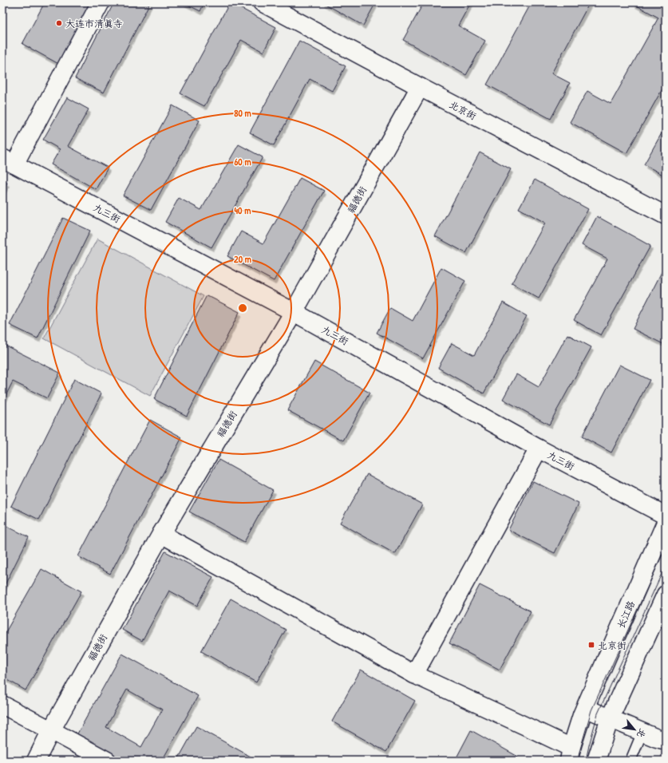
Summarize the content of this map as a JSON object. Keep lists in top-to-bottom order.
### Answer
{
  "streets": {
    "street": [
      "北京街",
      "福德街",
      "九三街",
      "长江路"
    ]
  },
  "crossings": [
    ["北京街", "福德街"],
    ["福德街", "九三街"]
  ],
  "places": {
    "other": ["大连市清真寺"],
    "transit": ["北京街"]
  },
  "north": "bottom right",
  "rings": [
    "80 m",
    "60 m",
    "40 m",
    "20 m"
  ]
}
